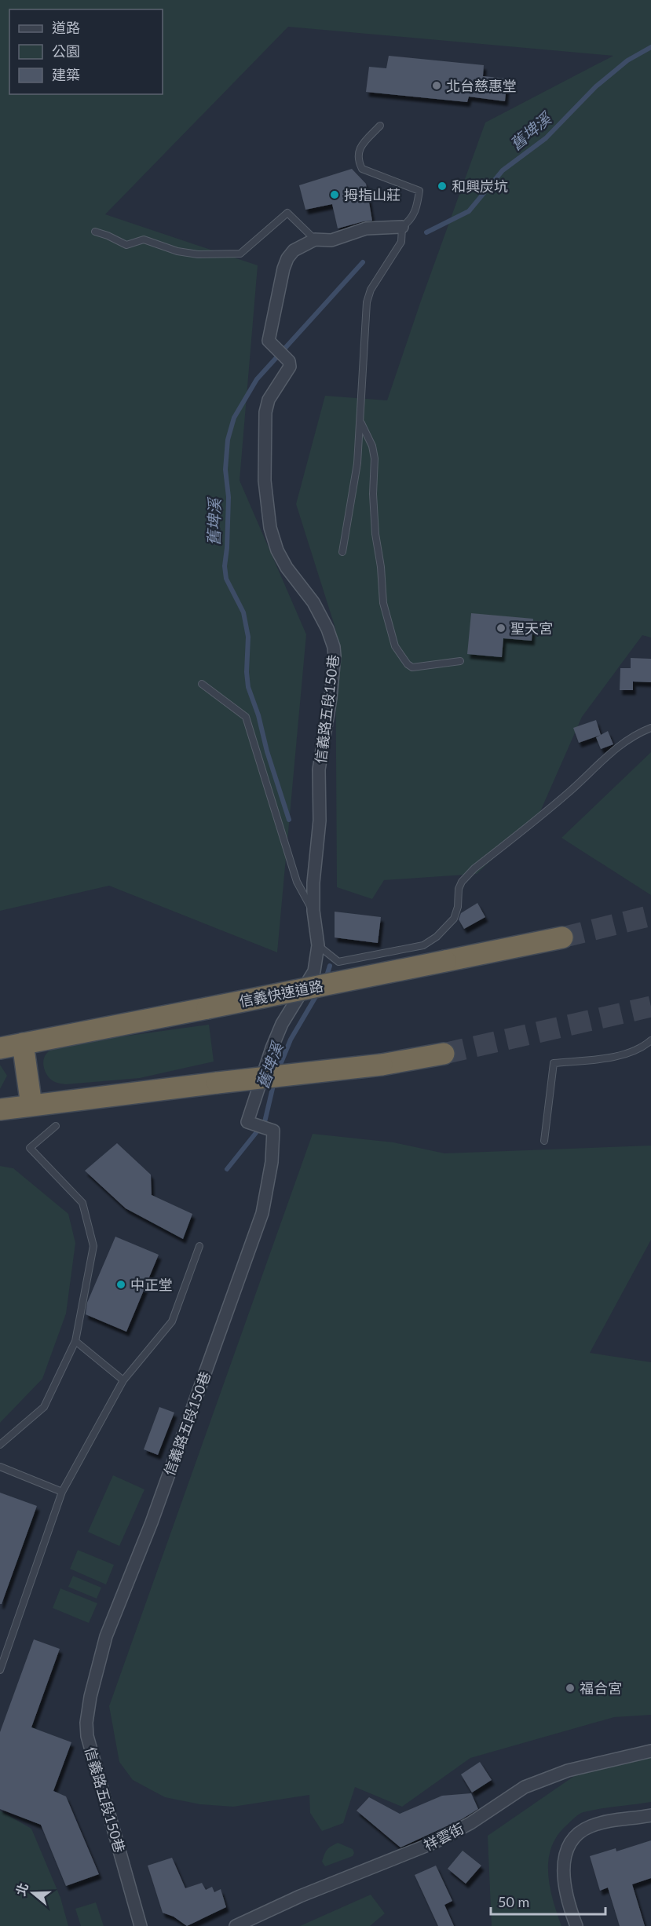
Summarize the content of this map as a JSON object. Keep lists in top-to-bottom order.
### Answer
{
  "streets": {
    "highway": ["信義快速道路"],
    "street": ["信義路五段150巷", "祥雲街"]
  },
  "water": ["舊埤溪"],
  "places": [
    "北台慈惠堂",
    "和興炭坑",
    "拇指山莊",
    "聖天宮",
    "中正堂",
    "福合宮"
  ],
  "legend": ["道路", "公園", "建築"],
  "scale_bar": "50 m",
  "north": "left"
}
